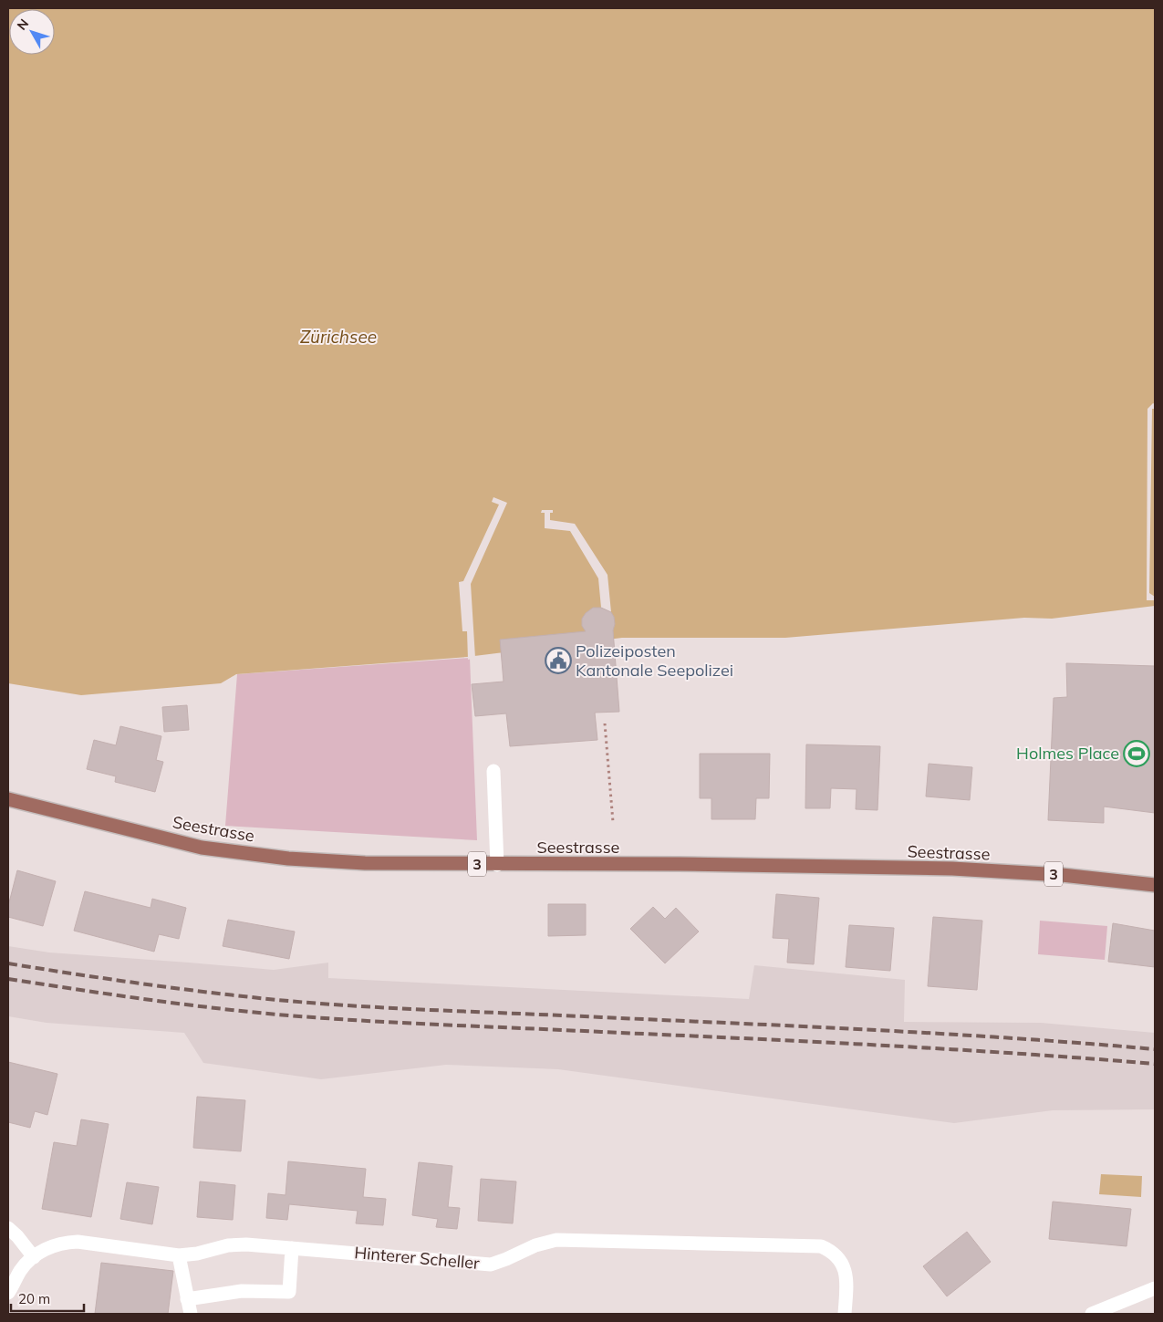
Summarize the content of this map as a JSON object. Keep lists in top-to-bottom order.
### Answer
{
  "streets": {
    "main road": ["Seestrasse", "3"],
    "street": ["Hinterer Scheller"]
  },
  "water": ["Zürichsee"],
  "places": {
    "public building": ["Polizeiposten Kantonale Seepolizei"],
    "sports": ["Holmes Place"]
  },
  "scale_bar": "20 m",
  "north": "top left"
}
